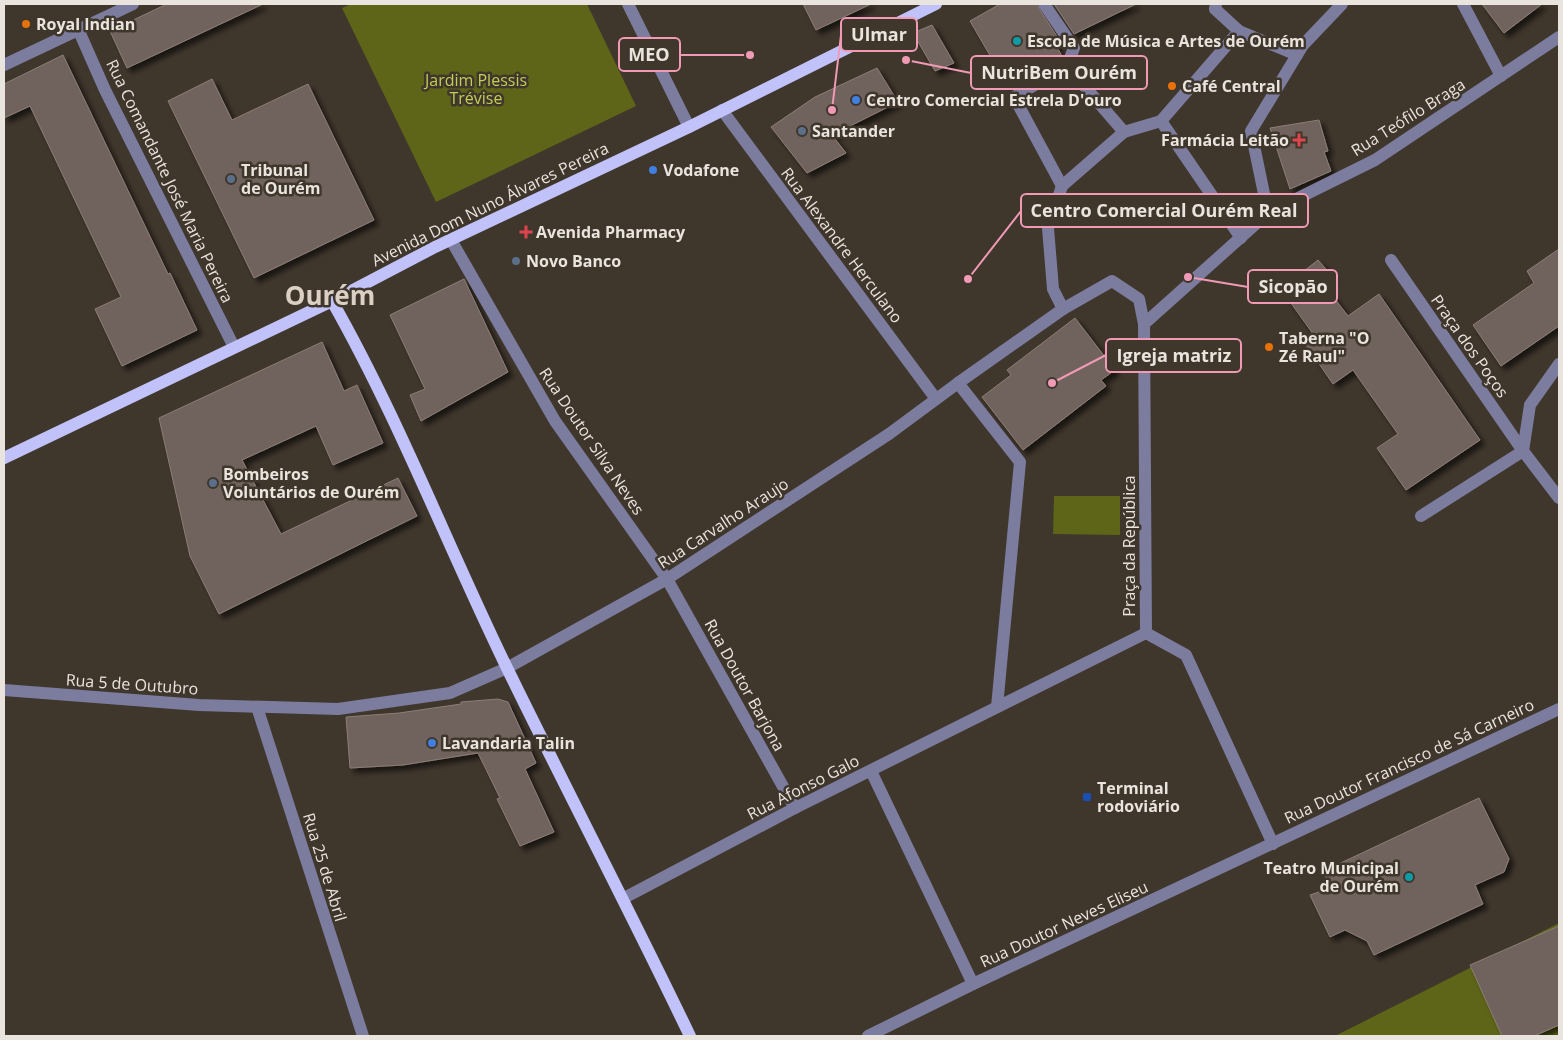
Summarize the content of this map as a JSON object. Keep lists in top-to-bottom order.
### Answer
{
  "streets": {
    "main road": ["Avenida Dom Nuno Álvares Pereira"],
    "street": [
      "Rua Teófilo Braga",
      "Rua Comandante José Maria Pereira",
      "Rua Alexandre Herculano",
      "Praça dos Poços",
      "Rua Doutor Silva Neves",
      "Rua Carvalho Araujo",
      "Praça da República",
      "Rua 5 de Outubro",
      "Rua Doutor Barjona",
      "Rua Doutor Francisco de Sá Carneiro",
      "Rua Afonso Galo",
      "Rua 25 de Abril",
      "Rua Doutor Neves Eliseu"
    ]
  },
  "crossings": [
    ["Rua Teófilo Braga", "Rua Carvalho Araujo"],
    ["Rua Teófilo Braga", "Praça da República"],
    ["Rua Comandante José Maria Pereira", "Avenida Dom Nuno Álvares Pereira"],
    ["Avenida Dom Nuno Álvares Pereira", "Rua Alexandre Herculano"],
    ["Avenida Dom Nuno Álvares Pereira", "Rua Doutor Silva Neves"],
    ["Rua Alexandre Herculano", "Rua Carvalho Araujo"],
    ["Rua Doutor Silva Neves", "Rua Carvalho Araujo"],
    ["Rua Doutor Silva Neves", "Rua Doutor Barjona"],
    ["Rua Carvalho Araujo", "Praça da República"],
    ["Rua Carvalho Araujo", "Rua 5 de Outubro"],
    ["Rua Carvalho Araujo", "Rua Doutor Barjona"],
    ["Rua Carvalho Araujo", "Rua 25 de Abril"],
    ["Praça da República", "Rua Afonso Galo"],
    ["Rua 5 de Outubro", "Rua 25 de Abril"],
    ["Rua Doutor Barjona", "Rua Afonso Galo"],
    ["Rua Doutor Francisco de Sá Carneiro", "Rua Doutor Neves Eliseu"]
  ],
  "districts": ["Ourém"],
  "parks": ["Jardim Plessis Trévise"],
  "places": {
    "other": [
      "Royal Indian",
      "Escola de Música e Artes de Ourém",
      "MEO",
      "NutriBem Ourém",
      "Café Central",
      "Centro Comercial Estrela D'ouro",
      "Ulmar",
      "Santander",
      "Vodafone",
      "Tribunal de Ourém",
      "Novo Banco",
      "Sicopāo",
      "Centro Comercial Ourém Real",
      "Taberna \"O Zé Raul\"",
      "Igreja matriz",
      "Bombeiros Voluntários de Ourém",
      "Lavandaria Talin",
      "Teatro Municipal de Ourém"
    ],
    "health": ["Farmácia Leitão", "Avenida Pharmacy"],
    "transit": ["Terminal rodoviário"]
  }
}
